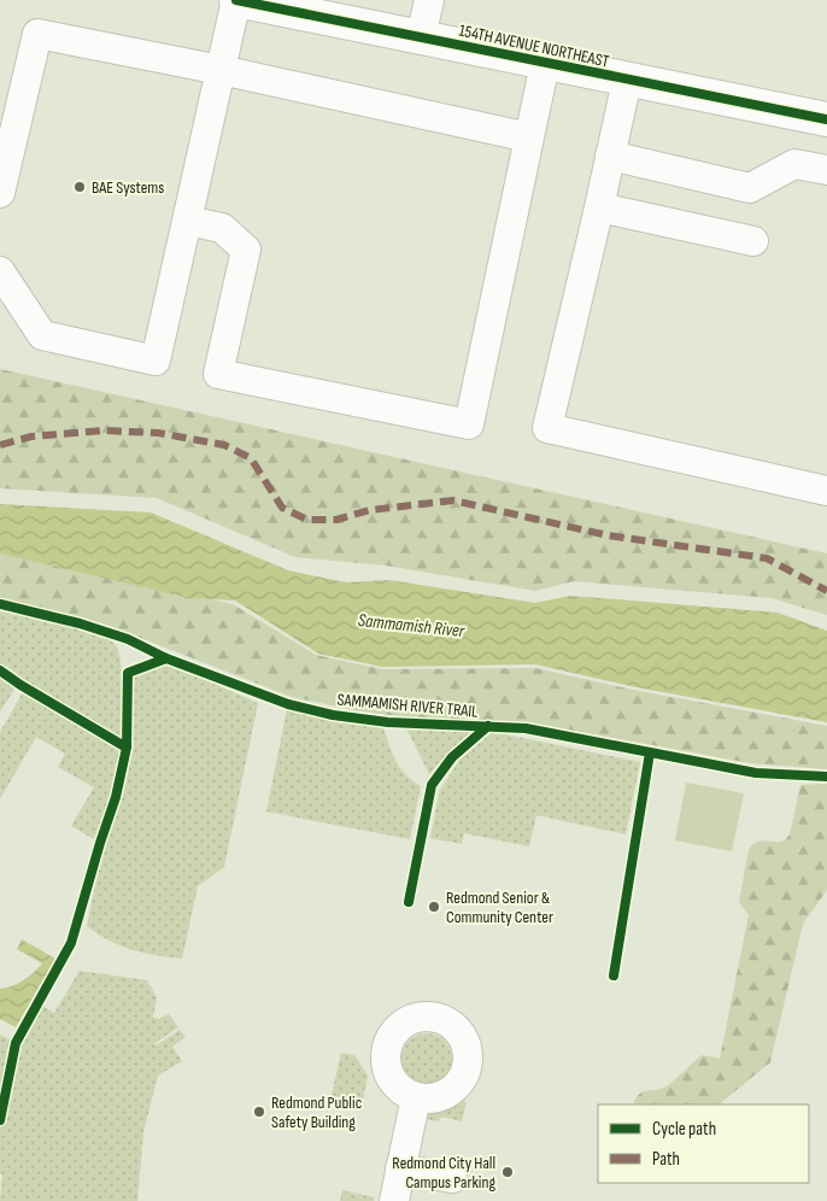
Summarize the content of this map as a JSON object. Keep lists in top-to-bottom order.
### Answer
{
  "streets": {
    "main road": ["154TH AVENUE NORTHEAST"],
    "cycle path": ["SAMMAMISH RIVER TRAIL"]
  },
  "water": ["Sammamish River"],
  "places": [
    "BAE Systems",
    "Redmond Senior & Community Center",
    "Redmond Public Safety Building",
    "Redmond City Hall Campus Parking"
  ],
  "legend": ["Cycle path", "Path"]
}
